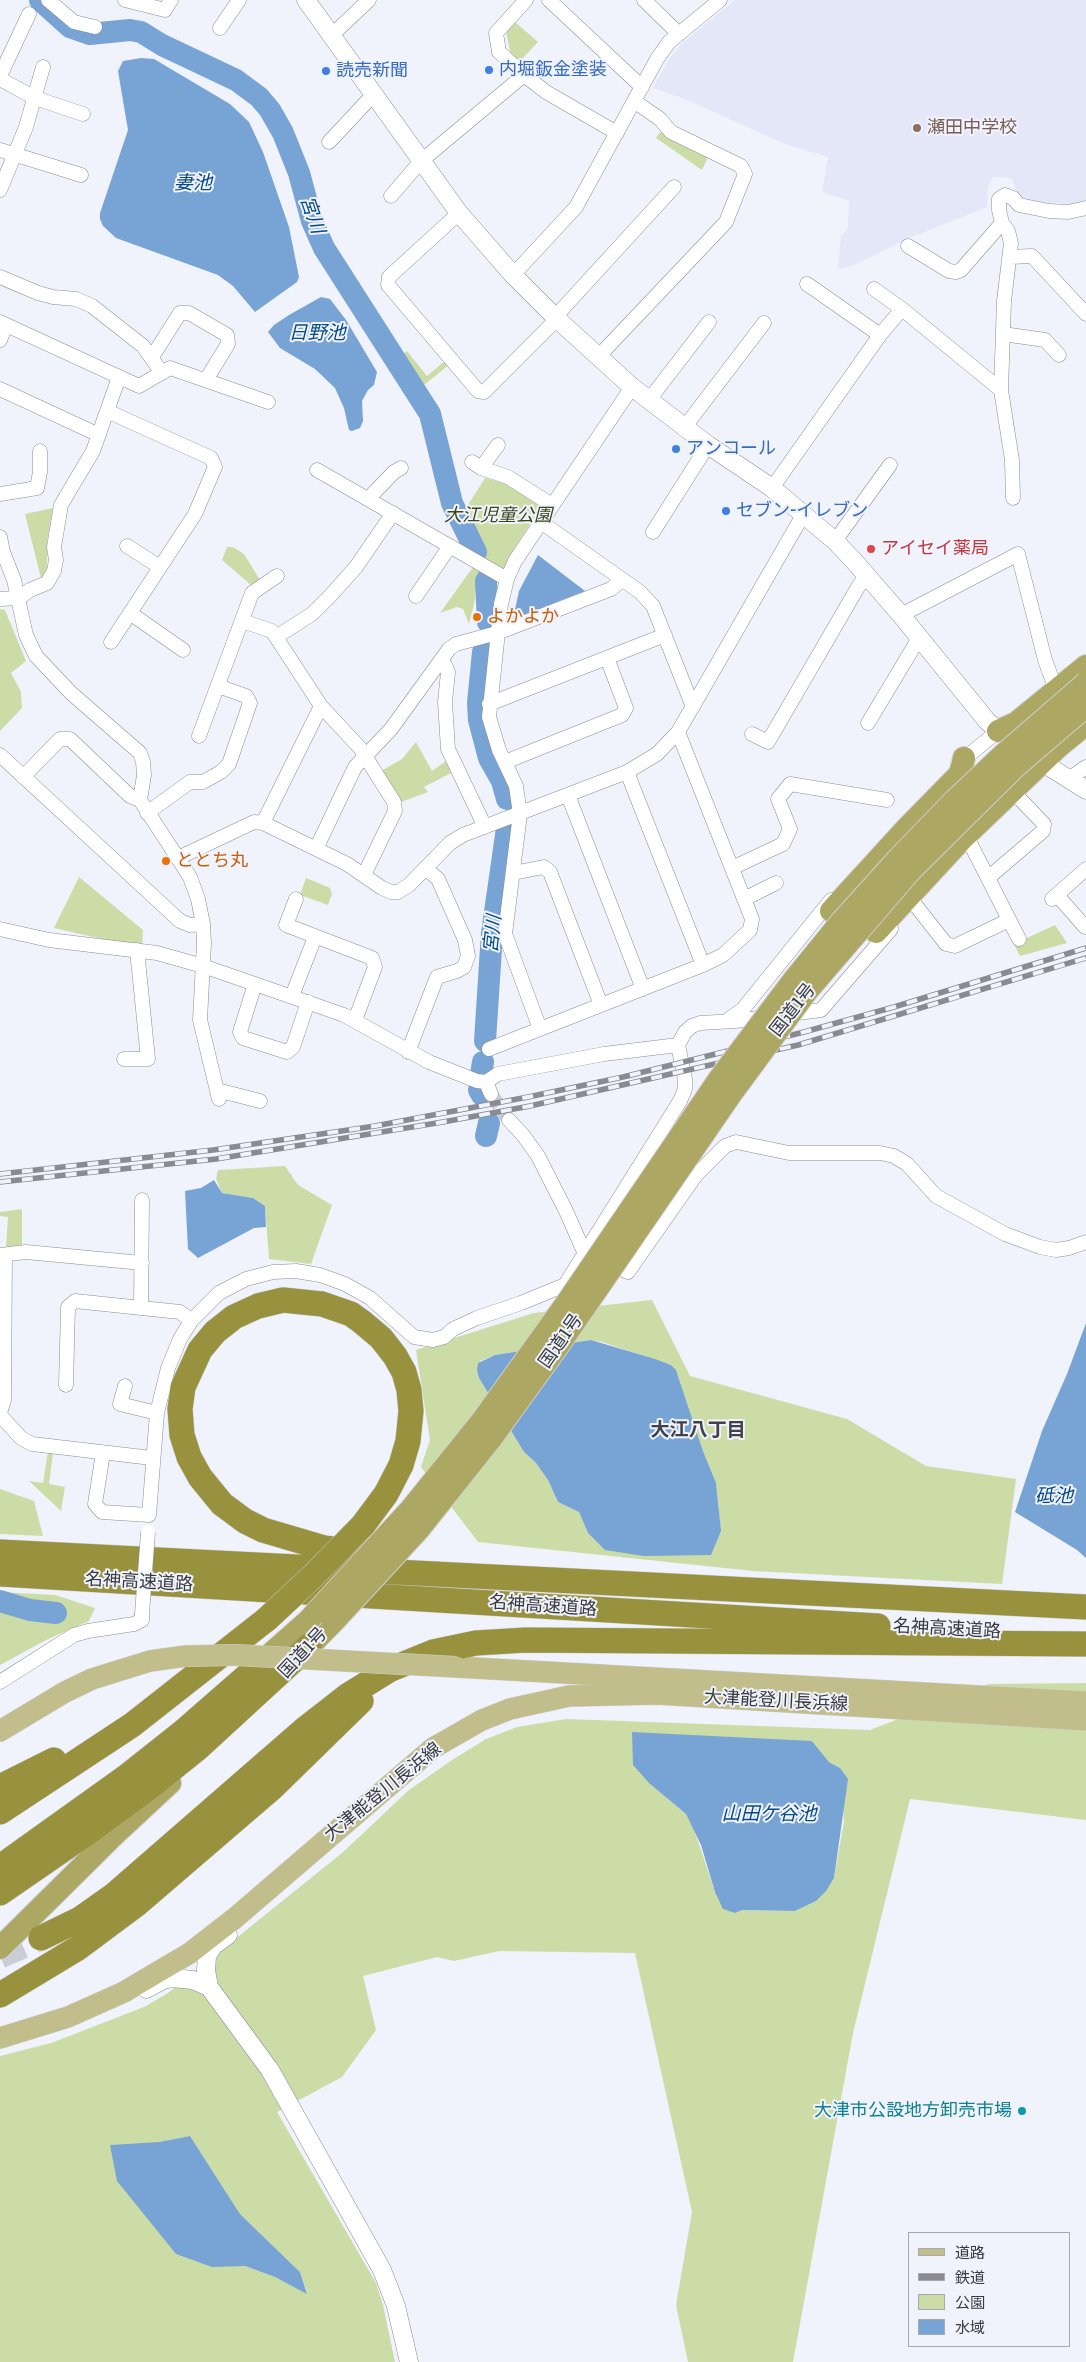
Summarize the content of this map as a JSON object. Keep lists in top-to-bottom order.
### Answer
{
  "streets": {
    "highway": ["国道1号", "名神高速道路"],
    "main road": ["大津能登川長浜線"]
  },
  "districts": ["大江八丁目"],
  "water": [
    "妻池",
    "宮川",
    "日野池",
    "砥池",
    "山田ケ谷池"
  ],
  "parks": ["大江児童公園"],
  "places": [
    "内堀鈑金塗装",
    "読売新聞",
    "瀬田中学校",
    "アンコール",
    "セブン-イレブン",
    "アイセイ薬局",
    "よかよか",
    "ととち丸",
    "大津市公設地方卸売市場"
  ],
  "legend": [
    "道路",
    "鉄道",
    "公園",
    "水域"
  ]
}
